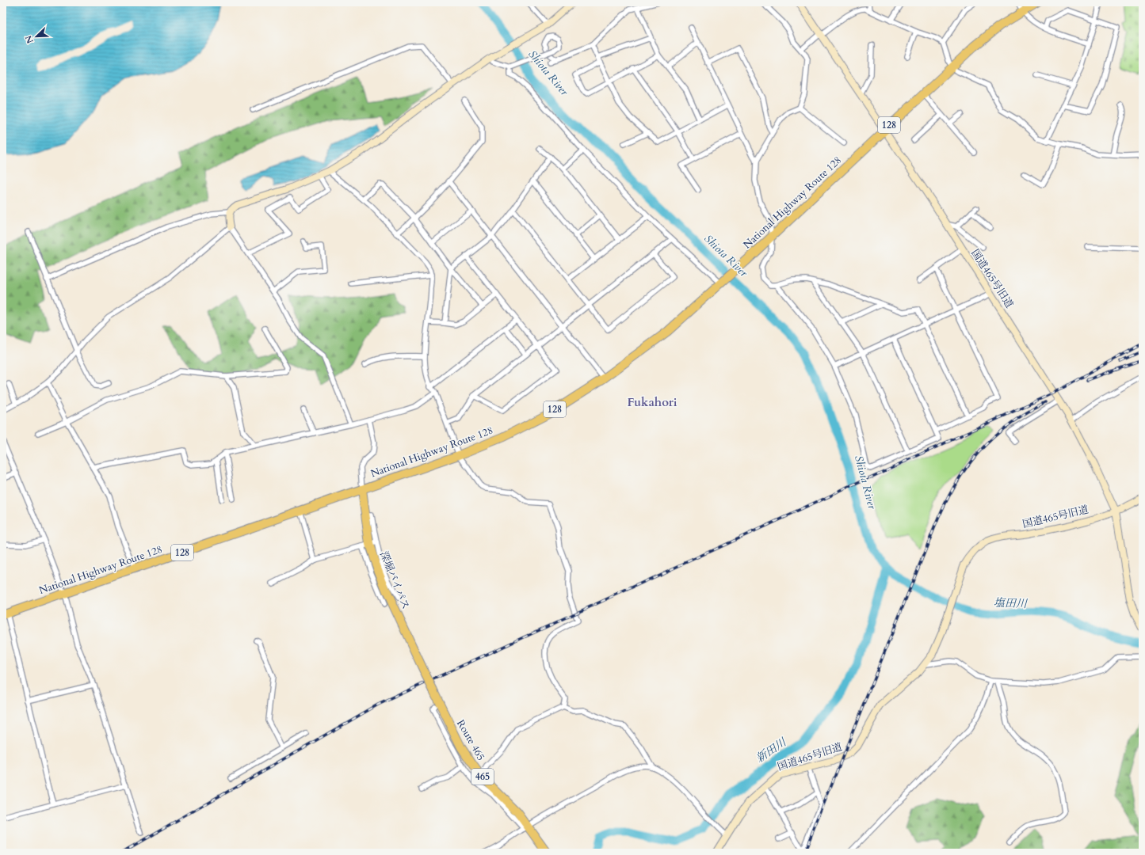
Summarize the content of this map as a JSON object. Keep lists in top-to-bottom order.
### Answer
{
  "streets": {
    "highway": [
      "128",
      "National Highway Route 128",
      "深堀バイパス",
      "Route 465",
      "465"
    ],
    "street": ["国道465号旧道"]
  },
  "crossings": [
    ["National Highway Route 128", "国道465号旧道"],
    ["National Highway Route 128", "深堀バイパス"],
    ["深堀バイパス", "Route 465"]
  ],
  "districts": ["Fukahori"],
  "water": ["Shiota River", "塩田川", "新田川"],
  "north": "bottom left"
}
